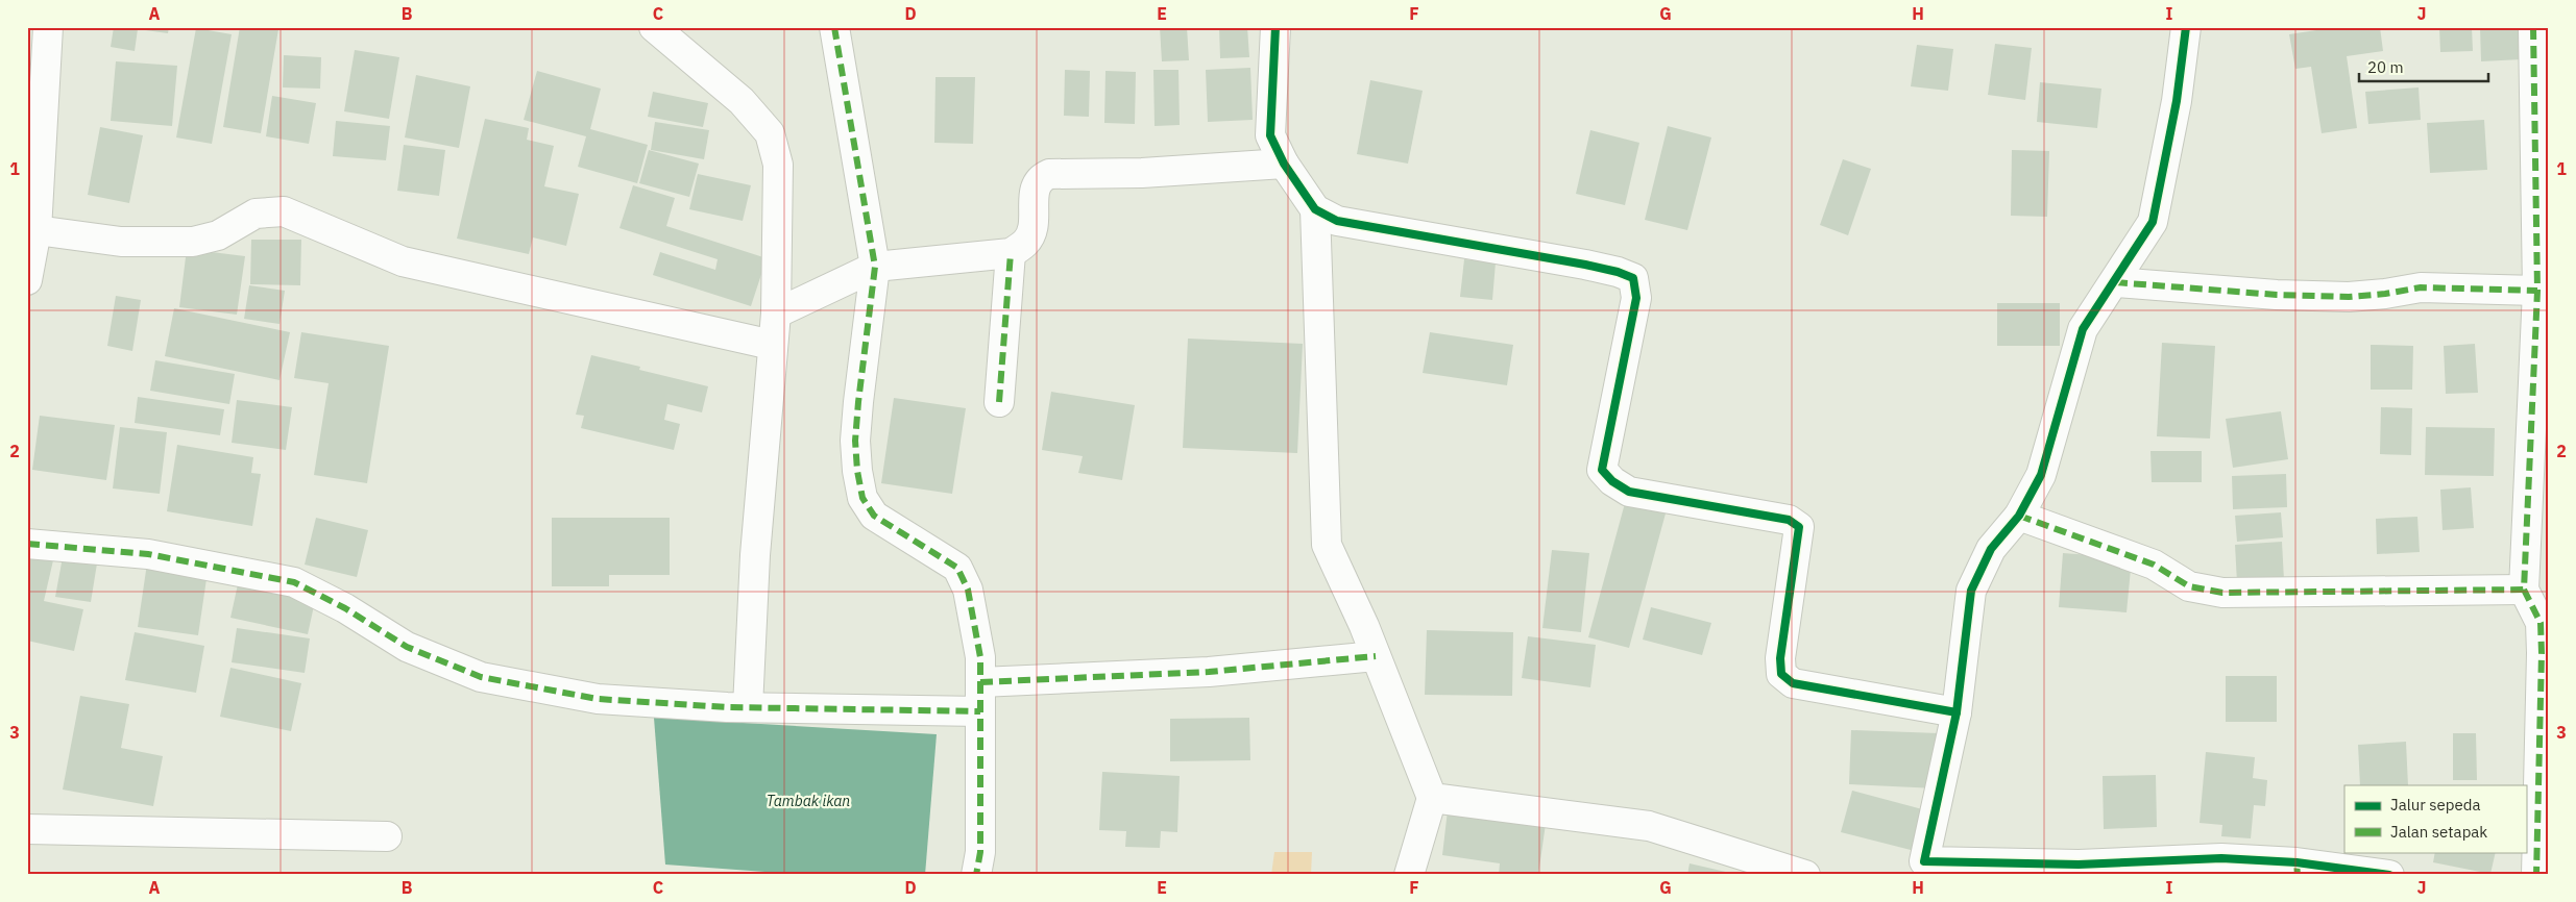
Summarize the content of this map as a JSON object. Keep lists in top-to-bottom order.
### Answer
{
  "water": ["Tambak ikan"],
  "legend": ["Jalur sepeda", "Jalan setapak"],
  "scale_bar": "20 m",
  "grid": {
    "columns": [
      "A",
      "B",
      "C",
      "D",
      "E",
      "F",
      "G",
      "H",
      "I",
      "J"
    ],
    "rows": ["1", "2", "3"]
  }
}
